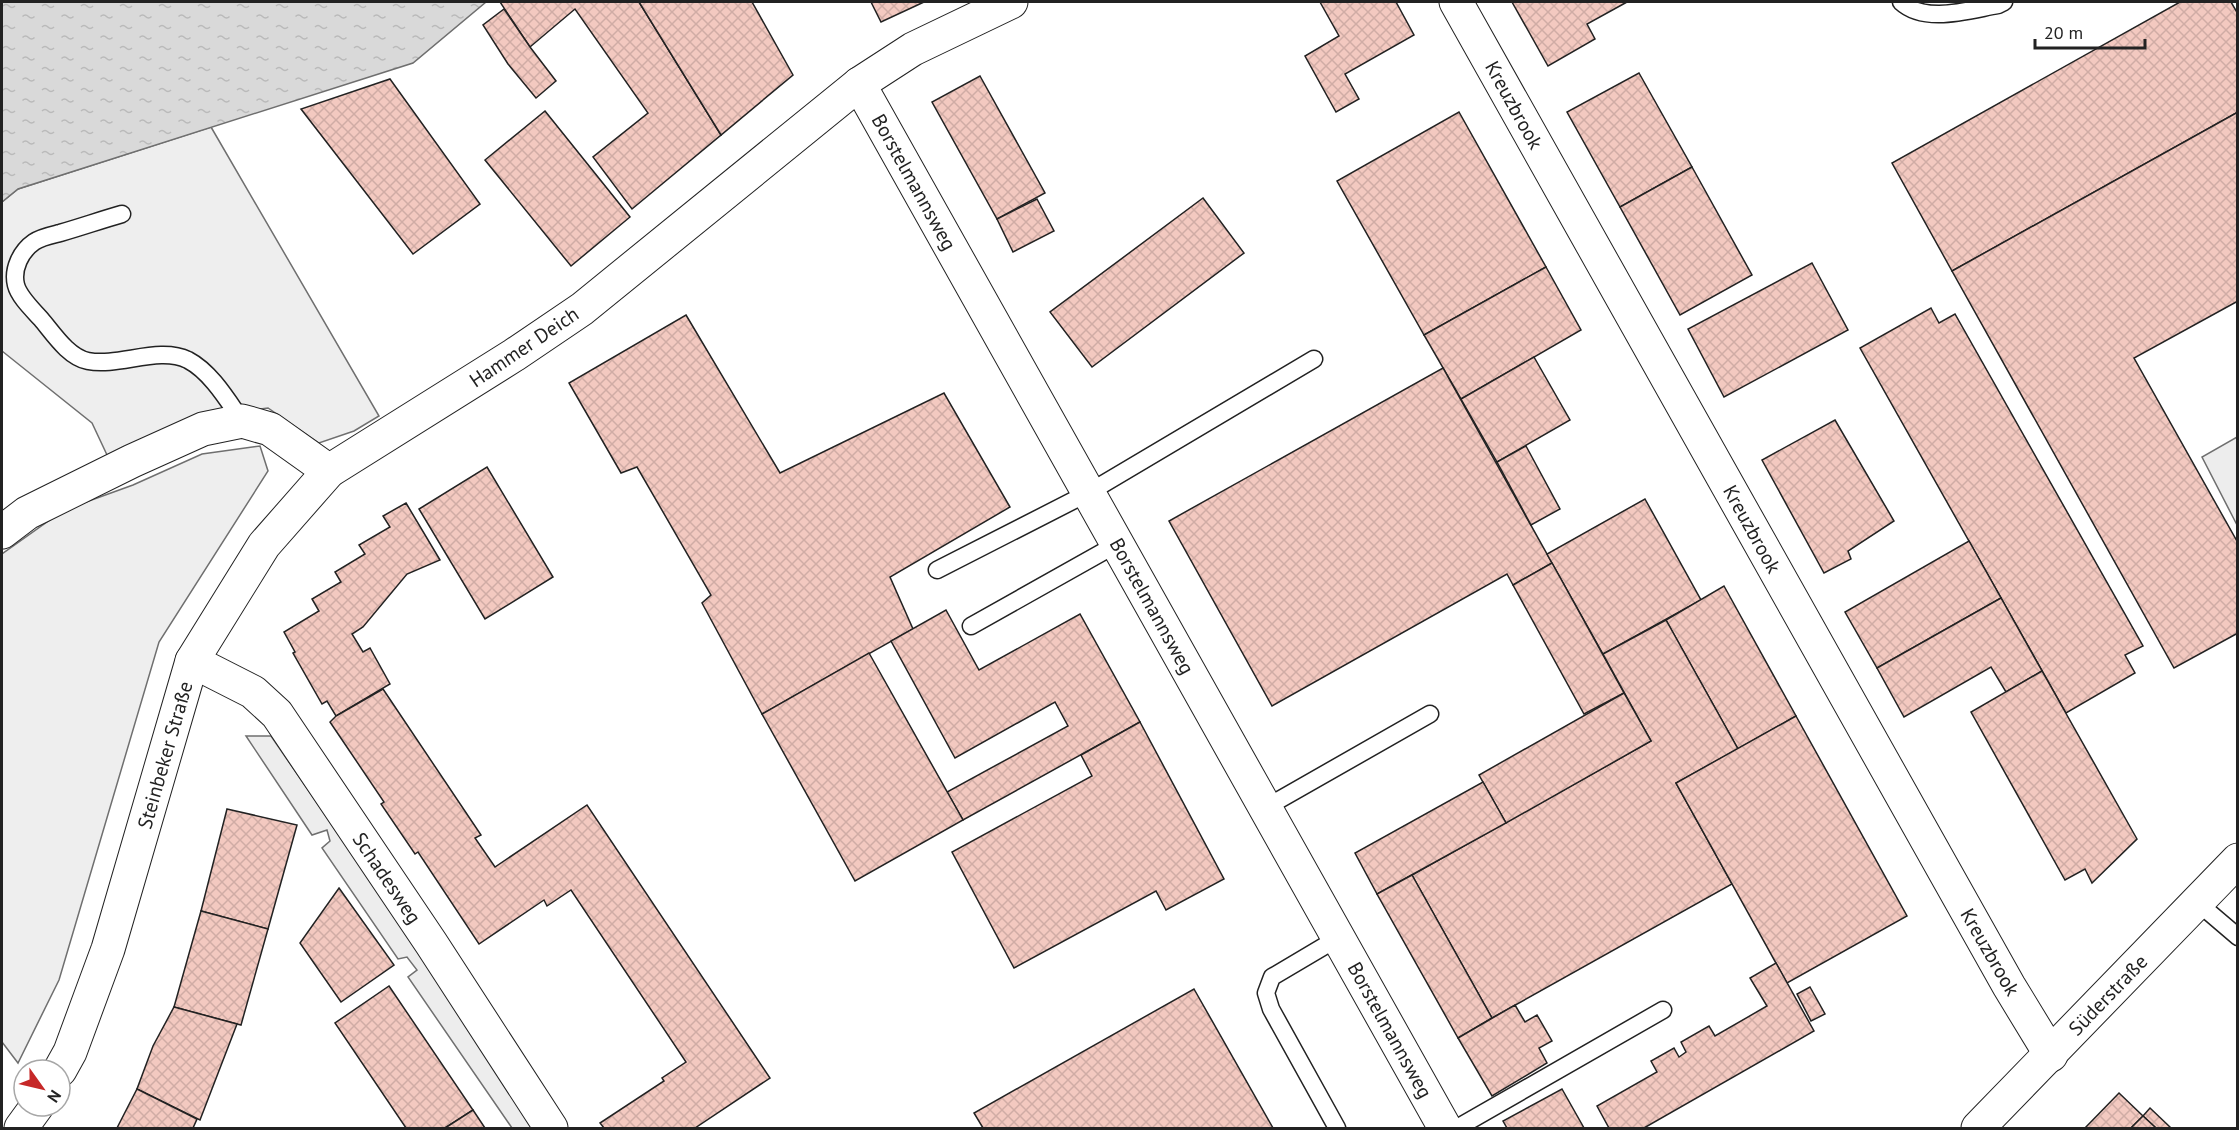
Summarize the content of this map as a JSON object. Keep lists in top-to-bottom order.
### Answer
{
  "streets": {
    "street": [
      "Kreuzbrook",
      "Borstelmannsweg",
      "Hammer Deich",
      "Steinbeker Straße",
      "Schadesweg",
      "Süderstraße"
    ]
  },
  "crossings": [
    ["Kreuzbrook", "Süderstraße"],
    ["Borstelmannsweg", "Hammer Deich"],
    ["Hammer Deich", "Steinbeker Straße"],
    ["Steinbeker Straße", "Schadesweg"]
  ],
  "scale_bar": "20 m",
  "north": "bottom right"
}
